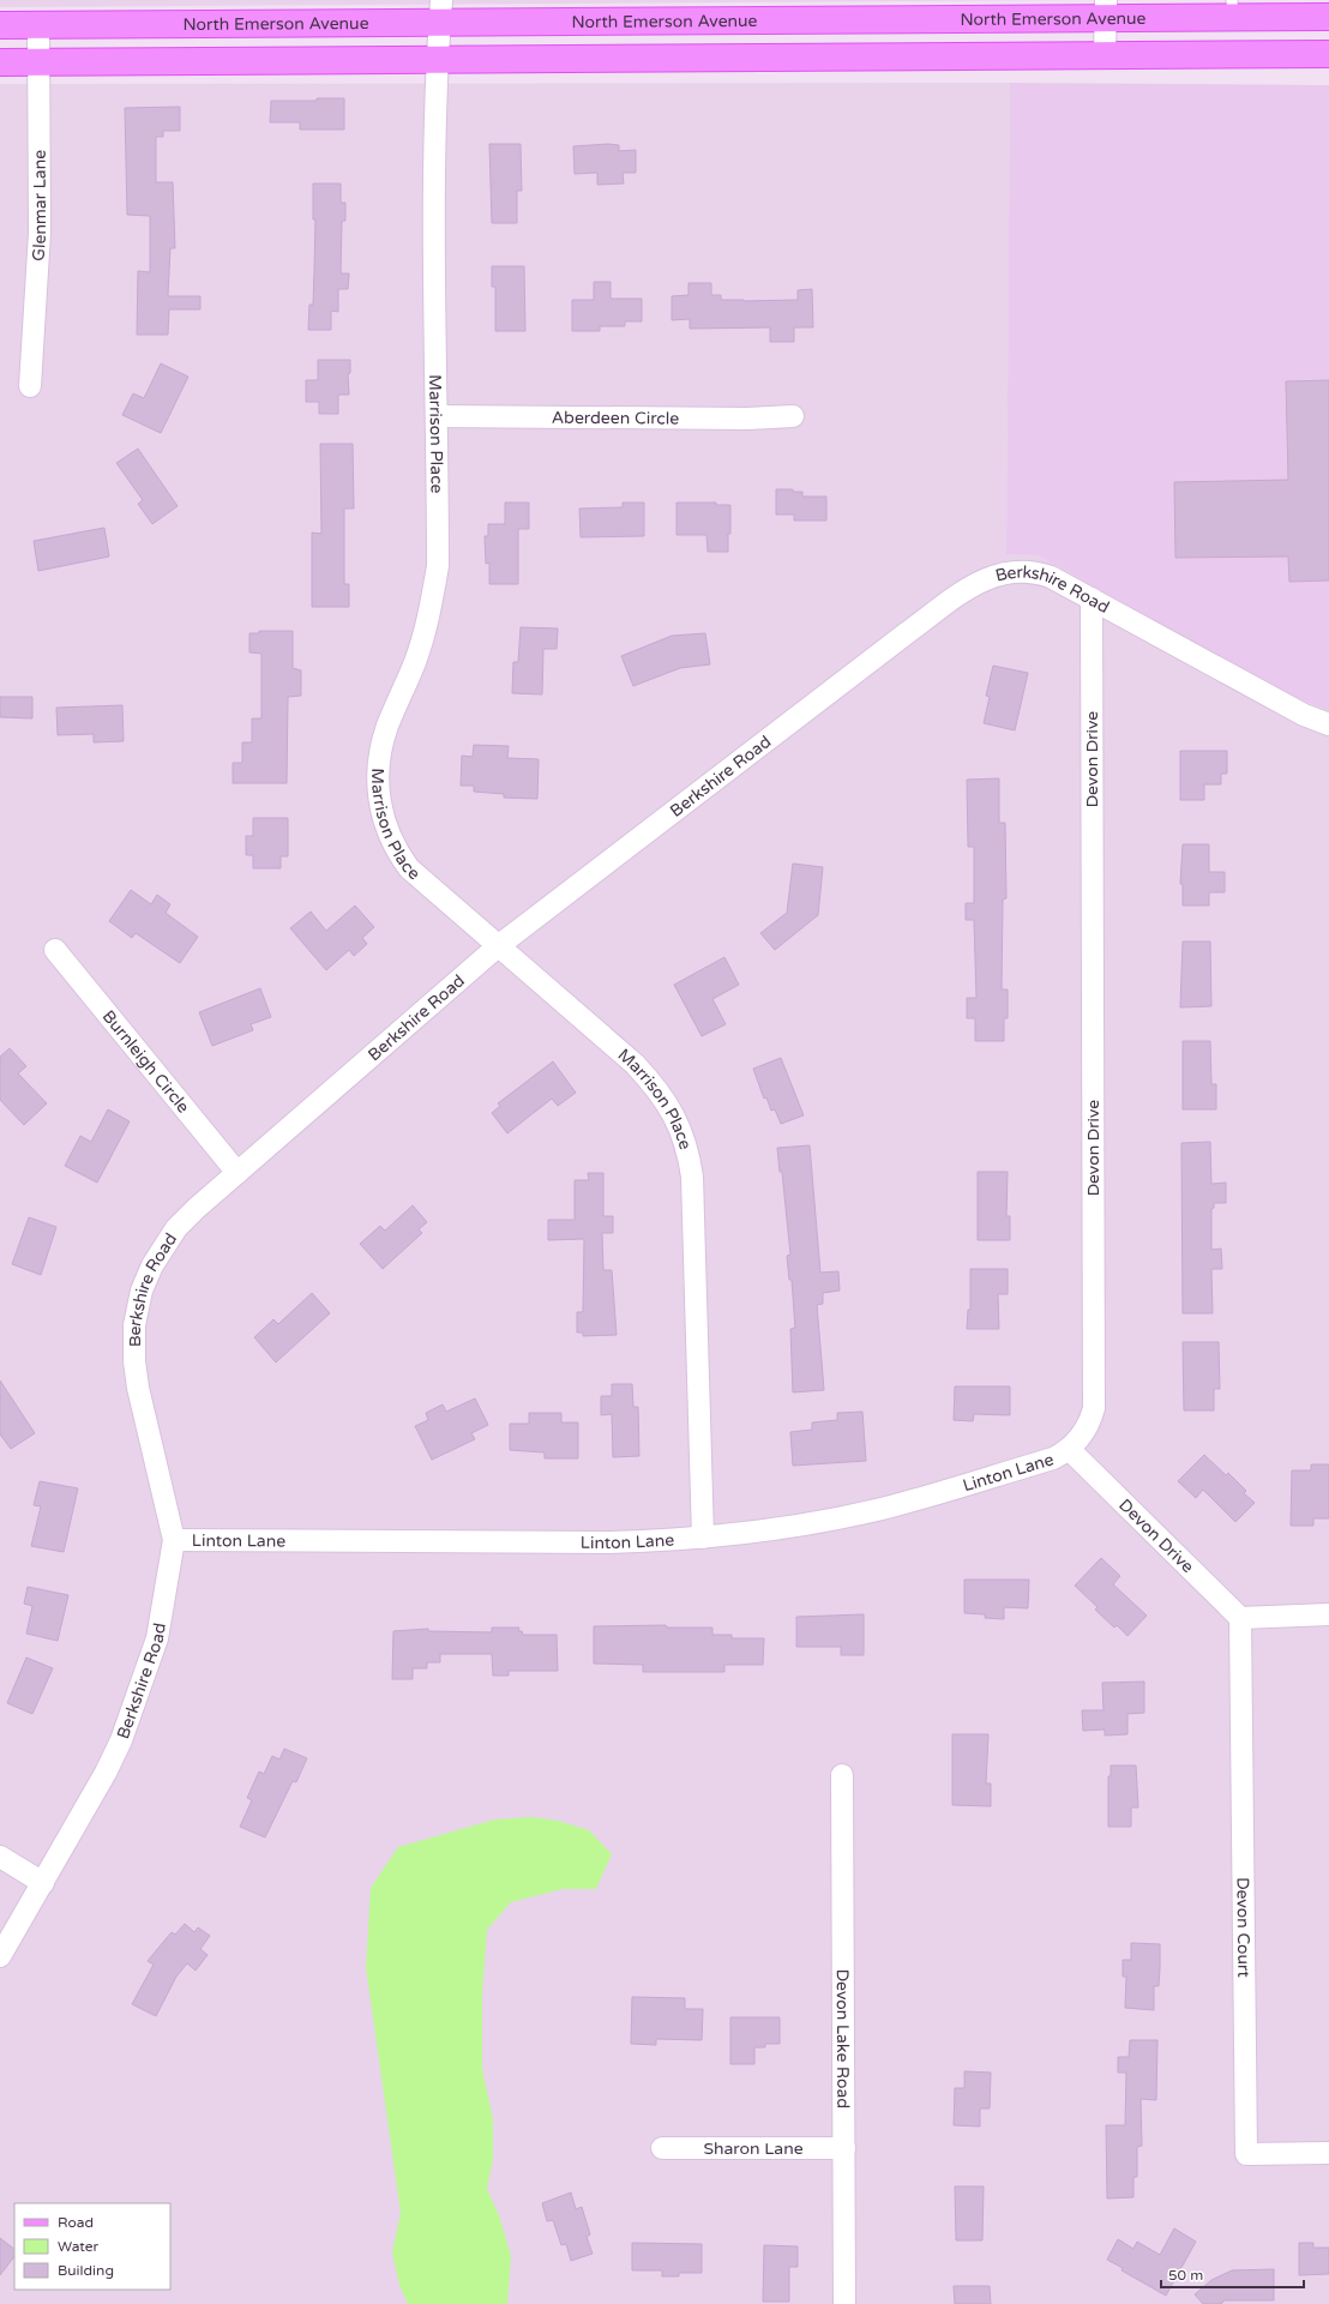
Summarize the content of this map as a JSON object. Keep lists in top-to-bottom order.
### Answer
{
  "streets": {
    "main road": ["North Emerson Avenue"],
    "street": [
      "Glenmar Lane",
      "Aberdeen Circle",
      "Marrison Place",
      "Berkshire Road",
      "Devon Drive",
      "Burnleigh Circle",
      "Linton Lane",
      "Devon Court",
      "Devon Lake Road",
      "Sharon Lane"
    ]
  },
  "crossings": [
    ["North Emerson Avenue", "Glenmar Lane"],
    ["North Emerson Avenue", "Marrison Place"],
    ["Aberdeen Circle", "Marrison Place"],
    ["Marrison Place", "Berkshire Road"],
    ["Marrison Place", "Linton Lane"],
    ["Berkshire Road", "Devon Drive"],
    ["Berkshire Road", "Burnleigh Circle"],
    ["Berkshire Road", "Linton Lane"],
    ["Devon Drive", "Linton Lane"],
    ["Devon Drive", "Devon Court"],
    ["Devon Lake Road", "Sharon Lane"]
  ],
  "legend": ["Road", "Water", "Building"],
  "scale_bar": "50 m"
}
